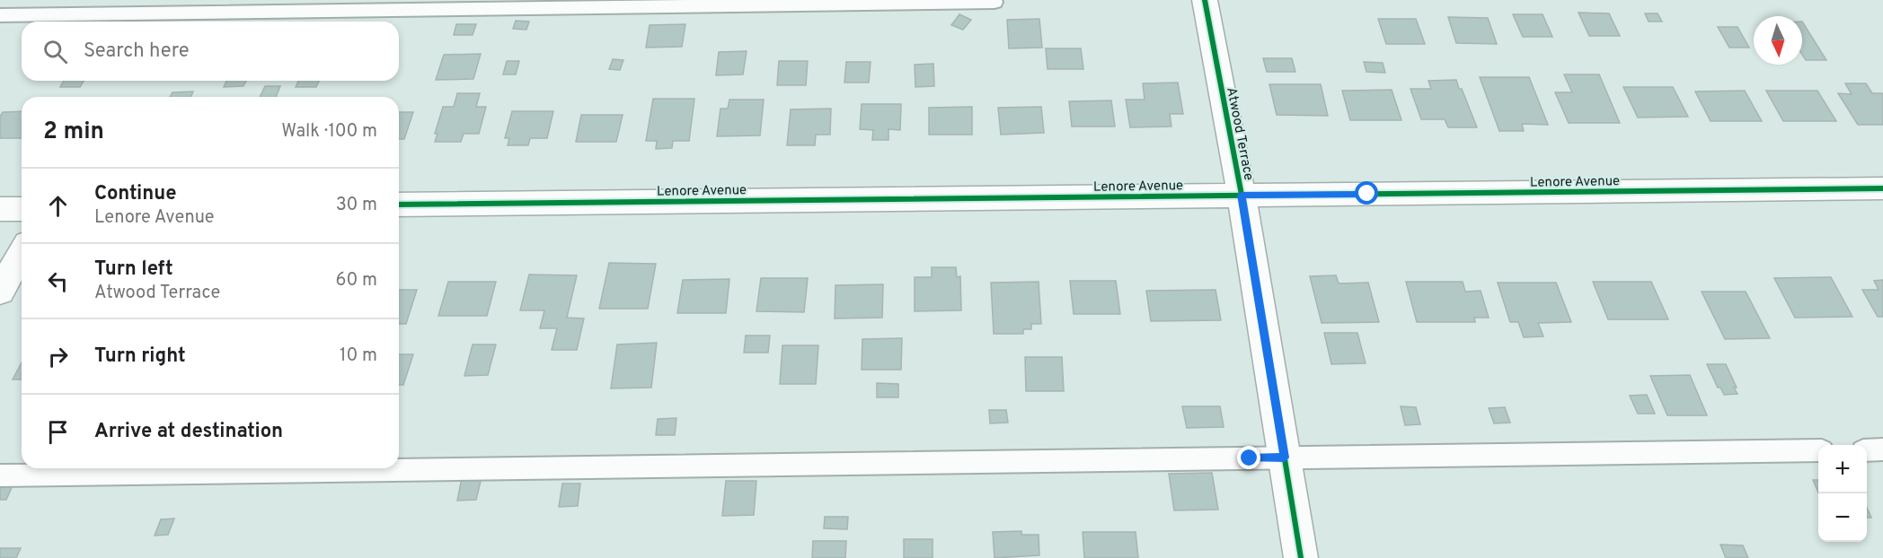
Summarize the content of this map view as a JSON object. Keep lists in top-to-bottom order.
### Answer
{
  "streets": {
    "street": ["Atwood Terrace", "Lenore Avenue"]
  },
  "crossings": [
    ["Atwood Terrace", "Lenore Avenue"]
  ],
  "north": "bottom",
  "page": {
    "search": "Search here",
    "heading": ["2 min", "Walk · 100 m"],
    "list": [
      ["Continue", "Lenore Avenue", "30 m"],
      ["Turn left", "Atwood Terrace", "60 m"],
      ["Turn right", "10 m"],
      "Arrive at destination"
    ],
    "map_buttons": ["+", "−"]
  }
}
